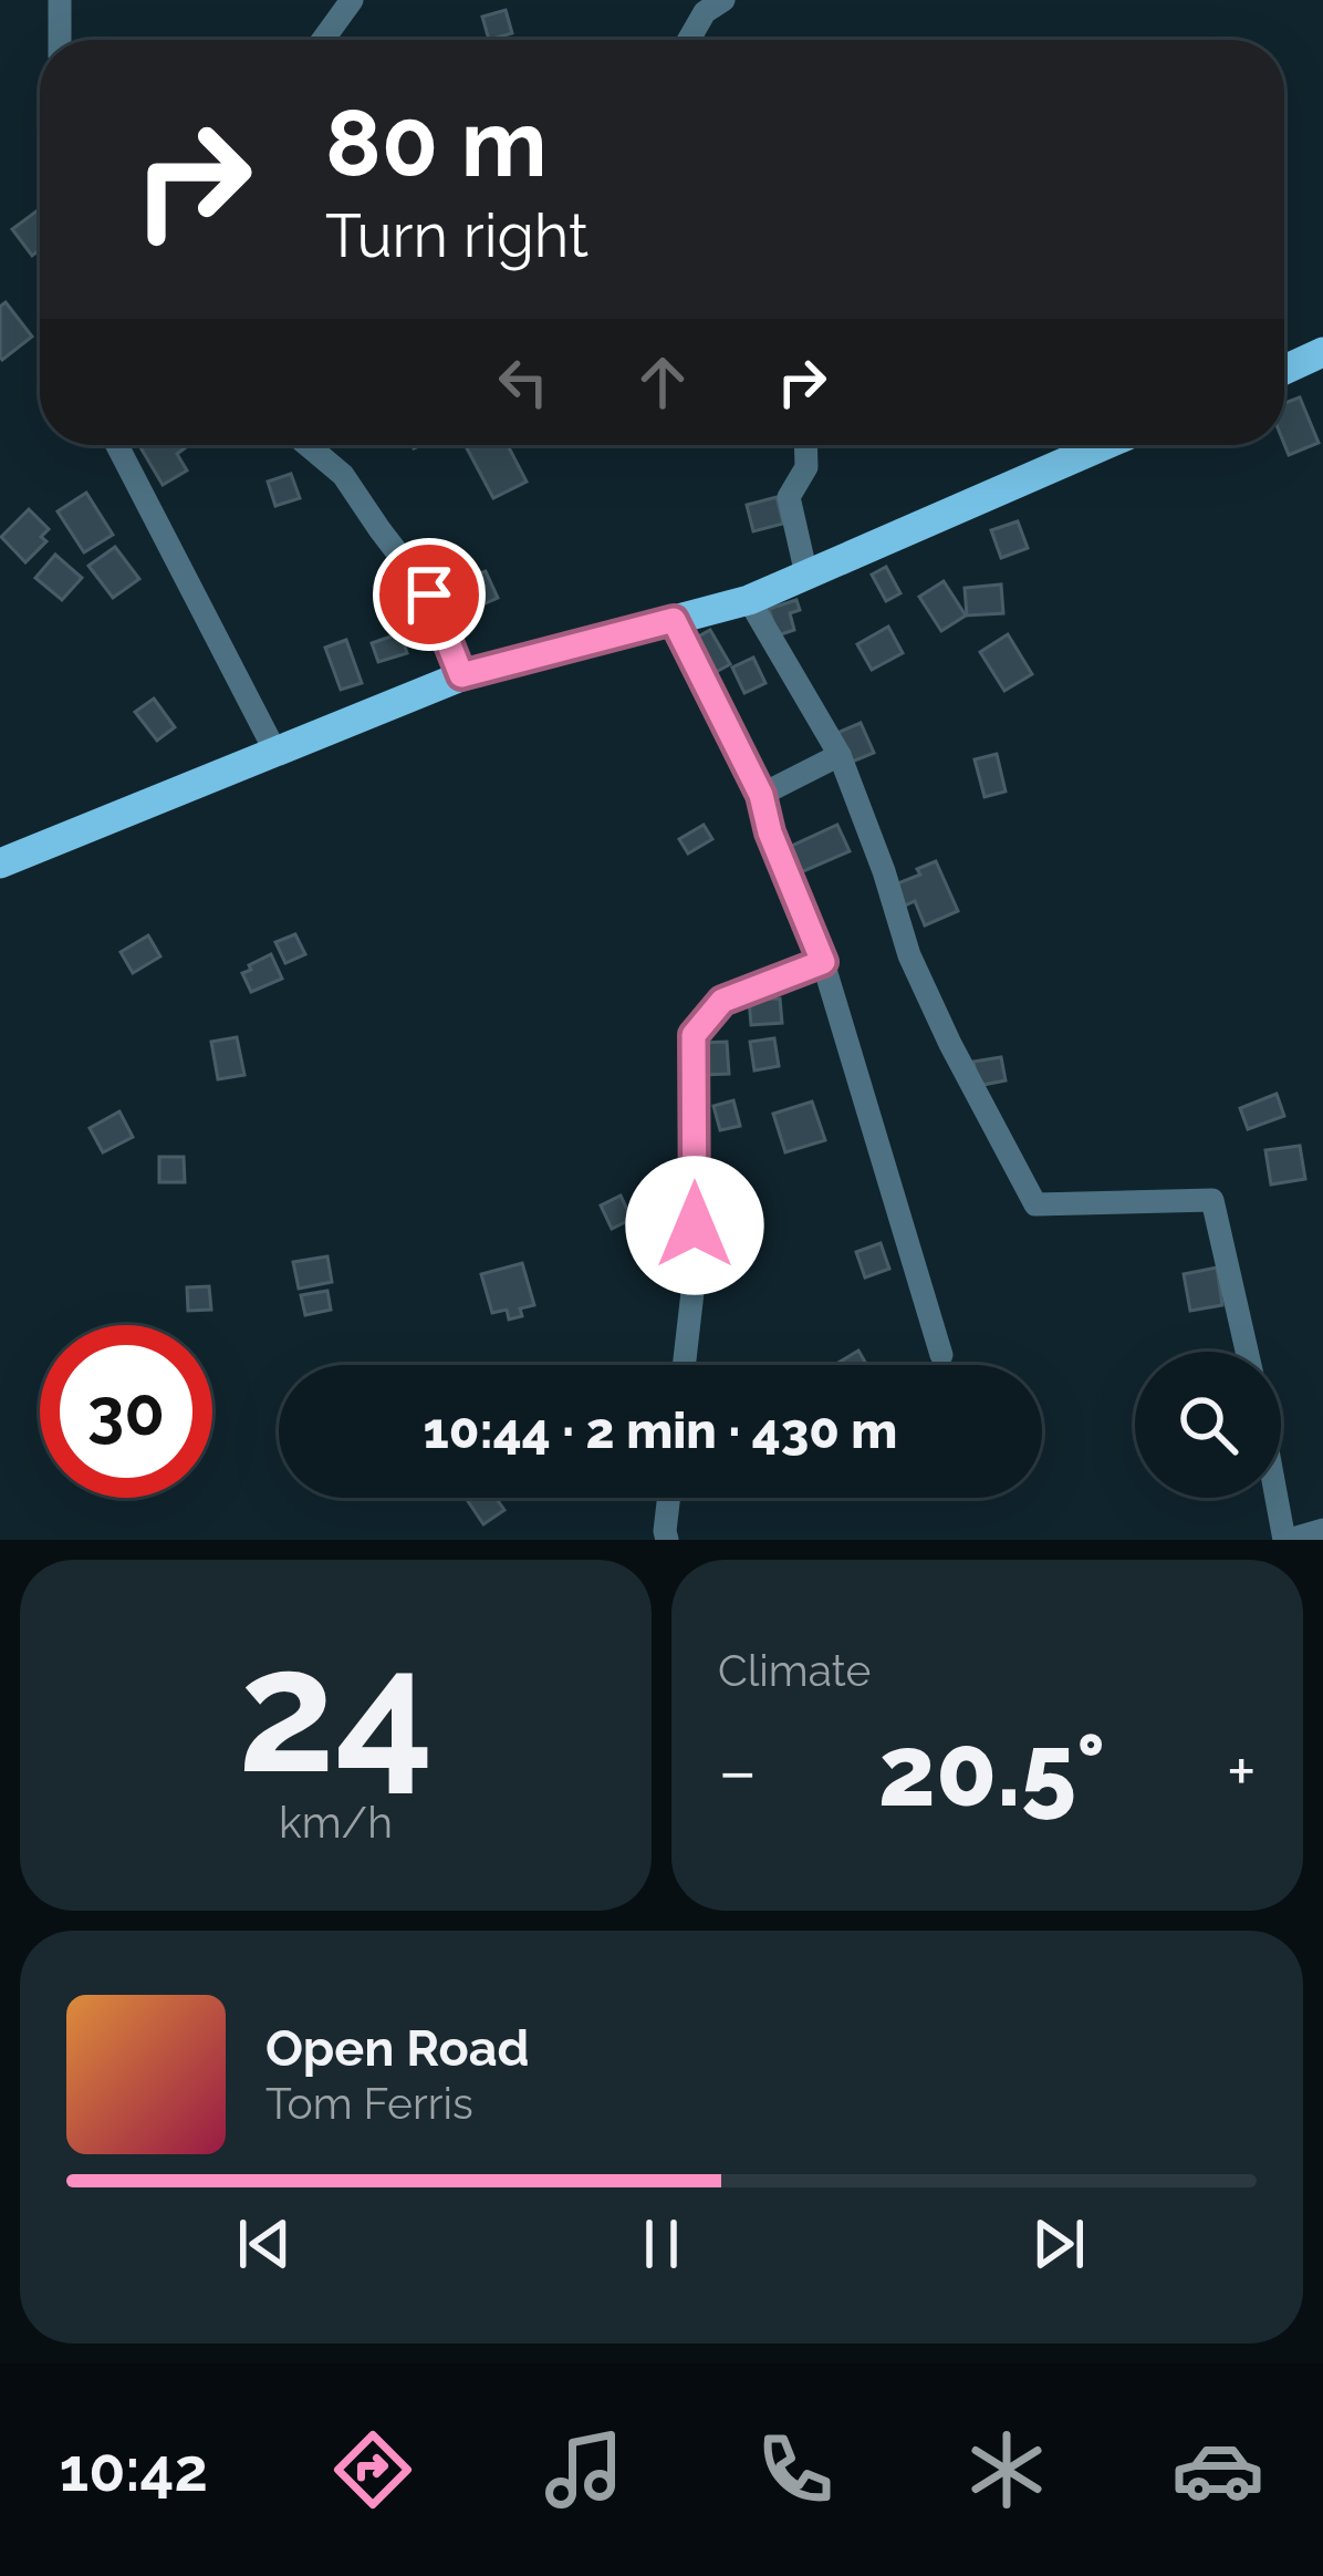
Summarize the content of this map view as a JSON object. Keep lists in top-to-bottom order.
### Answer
{
  "page": {
    "turn": ["80 m", "Turn right"],
    "limit": "30",
    "trip": "10:44 · 2 min · 430 m",
    "tile": [
      ["24", "km/h"],
      "Climate"
    ],
    "heat": ["−", "20.5°", "+"],
    "song": ["Open Road", "Tom Ferris"],
    "tabs": "10:42"
  }
}
